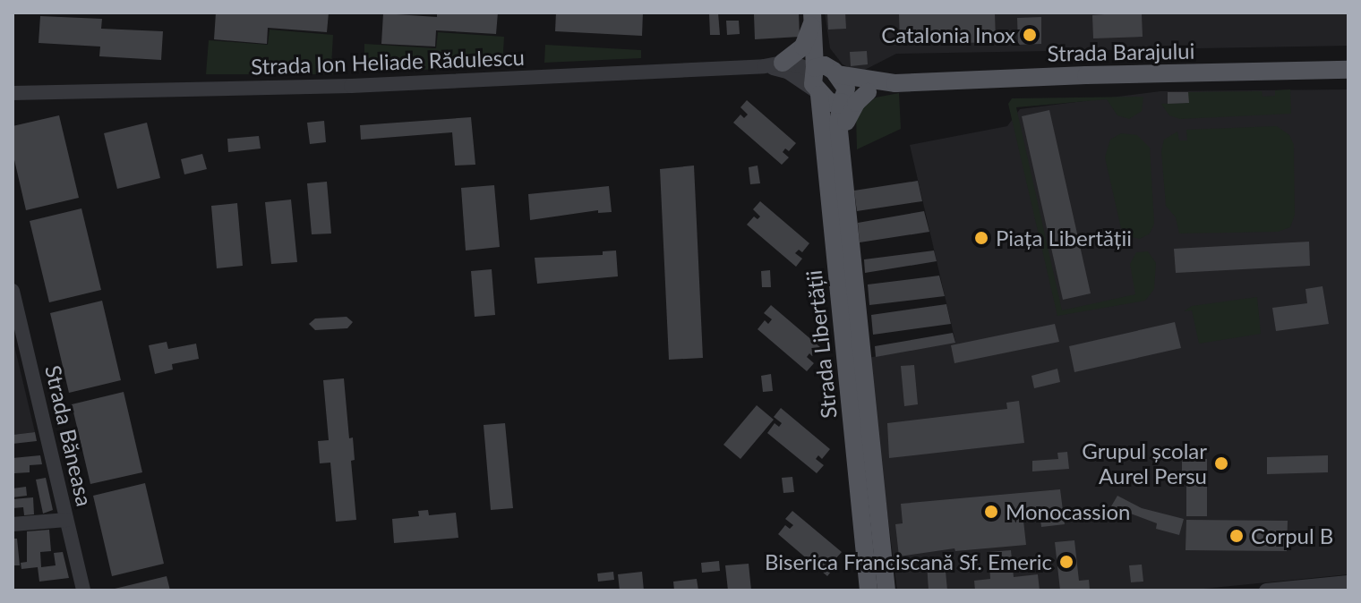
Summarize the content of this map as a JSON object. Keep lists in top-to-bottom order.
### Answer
{
  "streets": {
    "main road": ["Strada Barajului", "Strada Libertății"],
    "street": ["Strada Ion Heliade Rădulescu", "Strada Băneasa"]
  },
  "crossings": [
    ["Strada Barajului", "Strada Ion Heliade Rădulescu"],
    ["Strada Barajului", "Strada Libertății"],
    ["Strada Ion Heliade Rădulescu", "Strada Libertății"]
  ],
  "places": [
    "Catalonia Inox",
    "Piața Libertății",
    "Grupul școlar Aurel Persu",
    "Monocassion",
    "Corpul B",
    "Biserica Franciscană Sf. Emeric"
  ]
}
